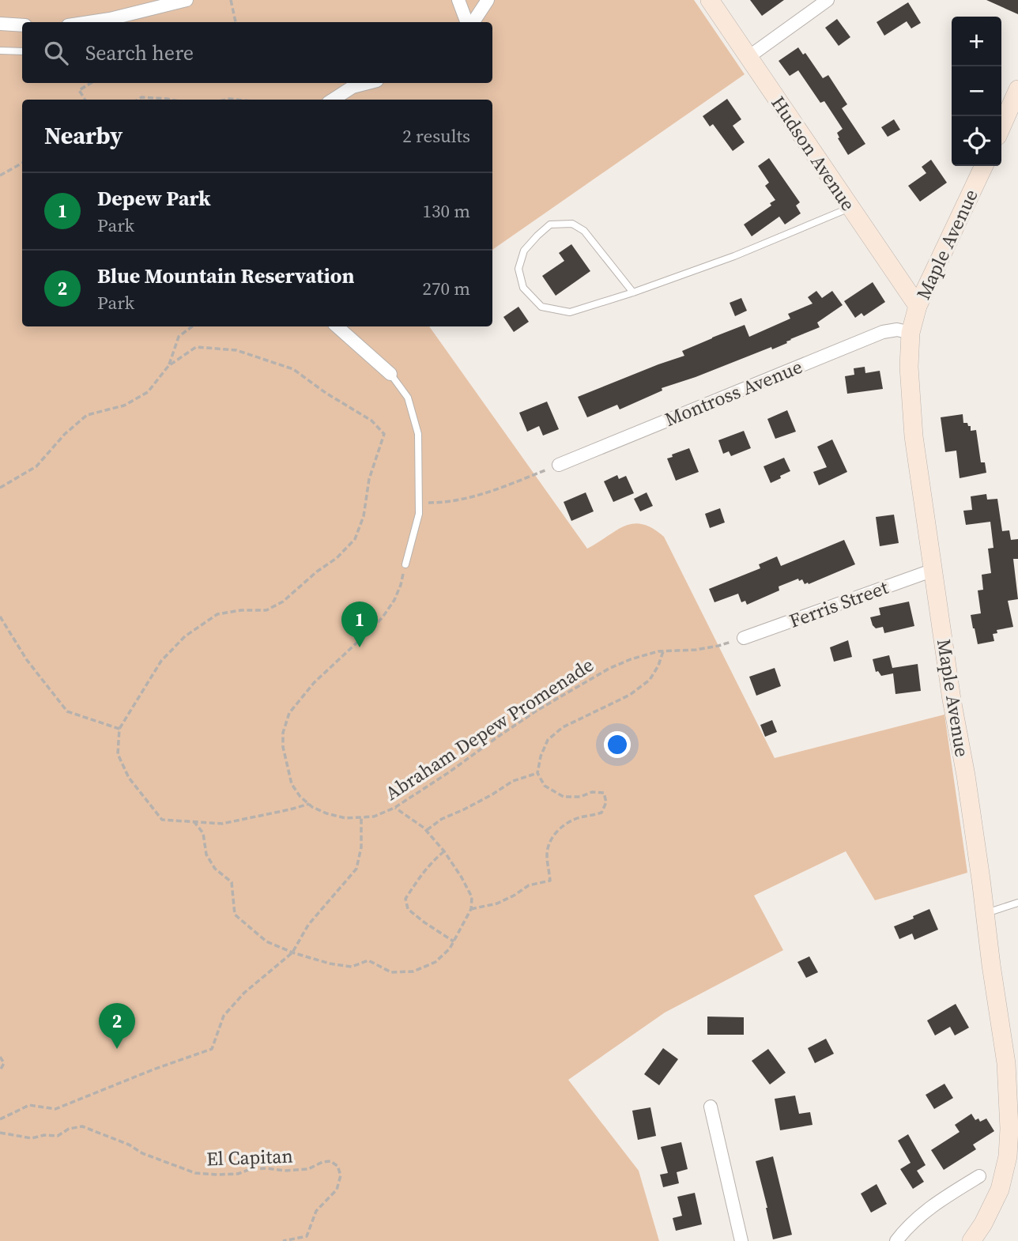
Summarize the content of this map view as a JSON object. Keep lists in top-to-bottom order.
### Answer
{
  "streets": {
    "street": [
      "Hudson Avenue",
      "Maple Avenue",
      "Montross Avenue",
      "Ferris Street"
    ],
    "path": ["Abraham Depew Promenade", "El Capitan"]
  },
  "crossings": [
    ["Hudson Avenue", "Maple Avenue"],
    ["Maple Avenue", "Montross Avenue"],
    ["Maple Avenue", "Ferris Street"],
    ["Ferris Street", "Abraham Depew Promenade"]
  ],
  "page": {
    "map_buttons": ["+", "−"],
    "search": "Search here",
    "heading": ["Nearby", "2 results"],
    "list": [
      {
        "mark": "1",
        "name": "Depew Park",
        "note": "Park",
        "value": "130 m"
      },
      {
        "mark": "2",
        "name": "Blue Mountain Reservation",
        "note": "Park",
        "value": "270 m"
      }
    ],
    "pins": ["1", "2"]
  }
}
